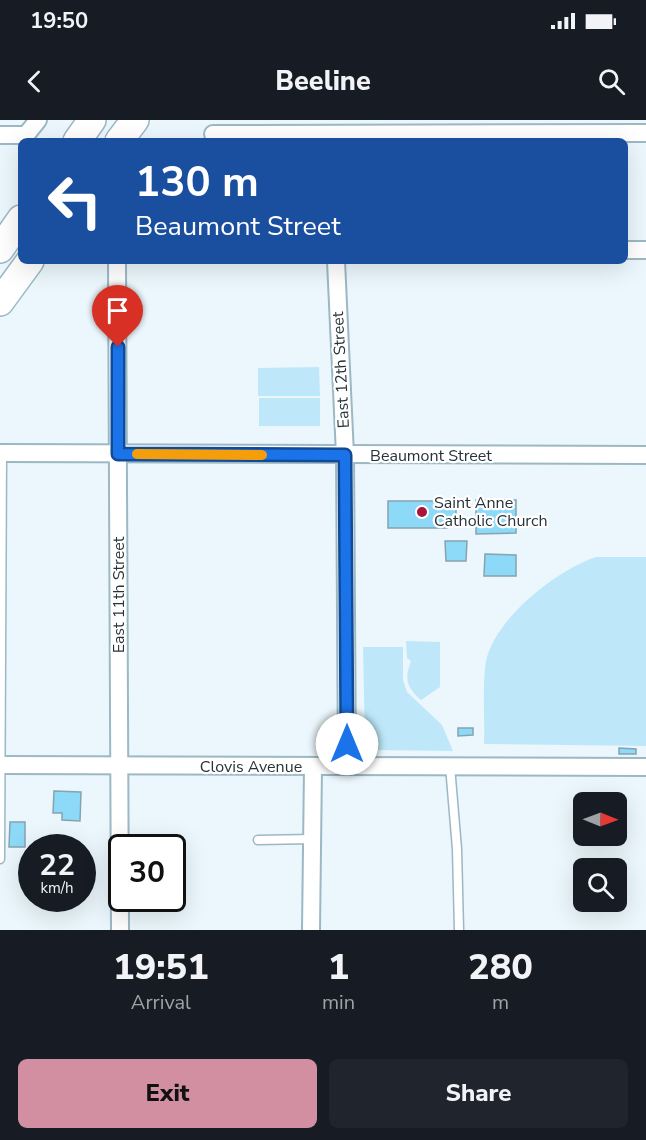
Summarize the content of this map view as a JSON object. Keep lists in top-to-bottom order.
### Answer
{
  "streets": {
    "street": [
      "East 12th Street",
      "Beaumont Street",
      "East 11th Street",
      "Clovis Avenue"
    ]
  },
  "crossings": [
    ["East 12th Street", "Beaumont Street"],
    ["East 12th Street", "Clovis Avenue"],
    ["Beaumont Street", "East 11th Street"],
    ["East 11th Street", "Clovis Avenue"]
  ],
  "places": ["Saint Anne Catholic Church"],
  "north": "right",
  "page": {
    "status": "19:50",
    "header": "Beeline",
    "turn": ["130 m", "Beaumont Street"],
    "speed": "22 km/h",
    "limit": "30",
    "eta": [
      "19:51",
      "Arrival",
      "1",
      "min",
      "280",
      "m"
    ],
    "buttons": ["Exit", "Share"]
  }
}
